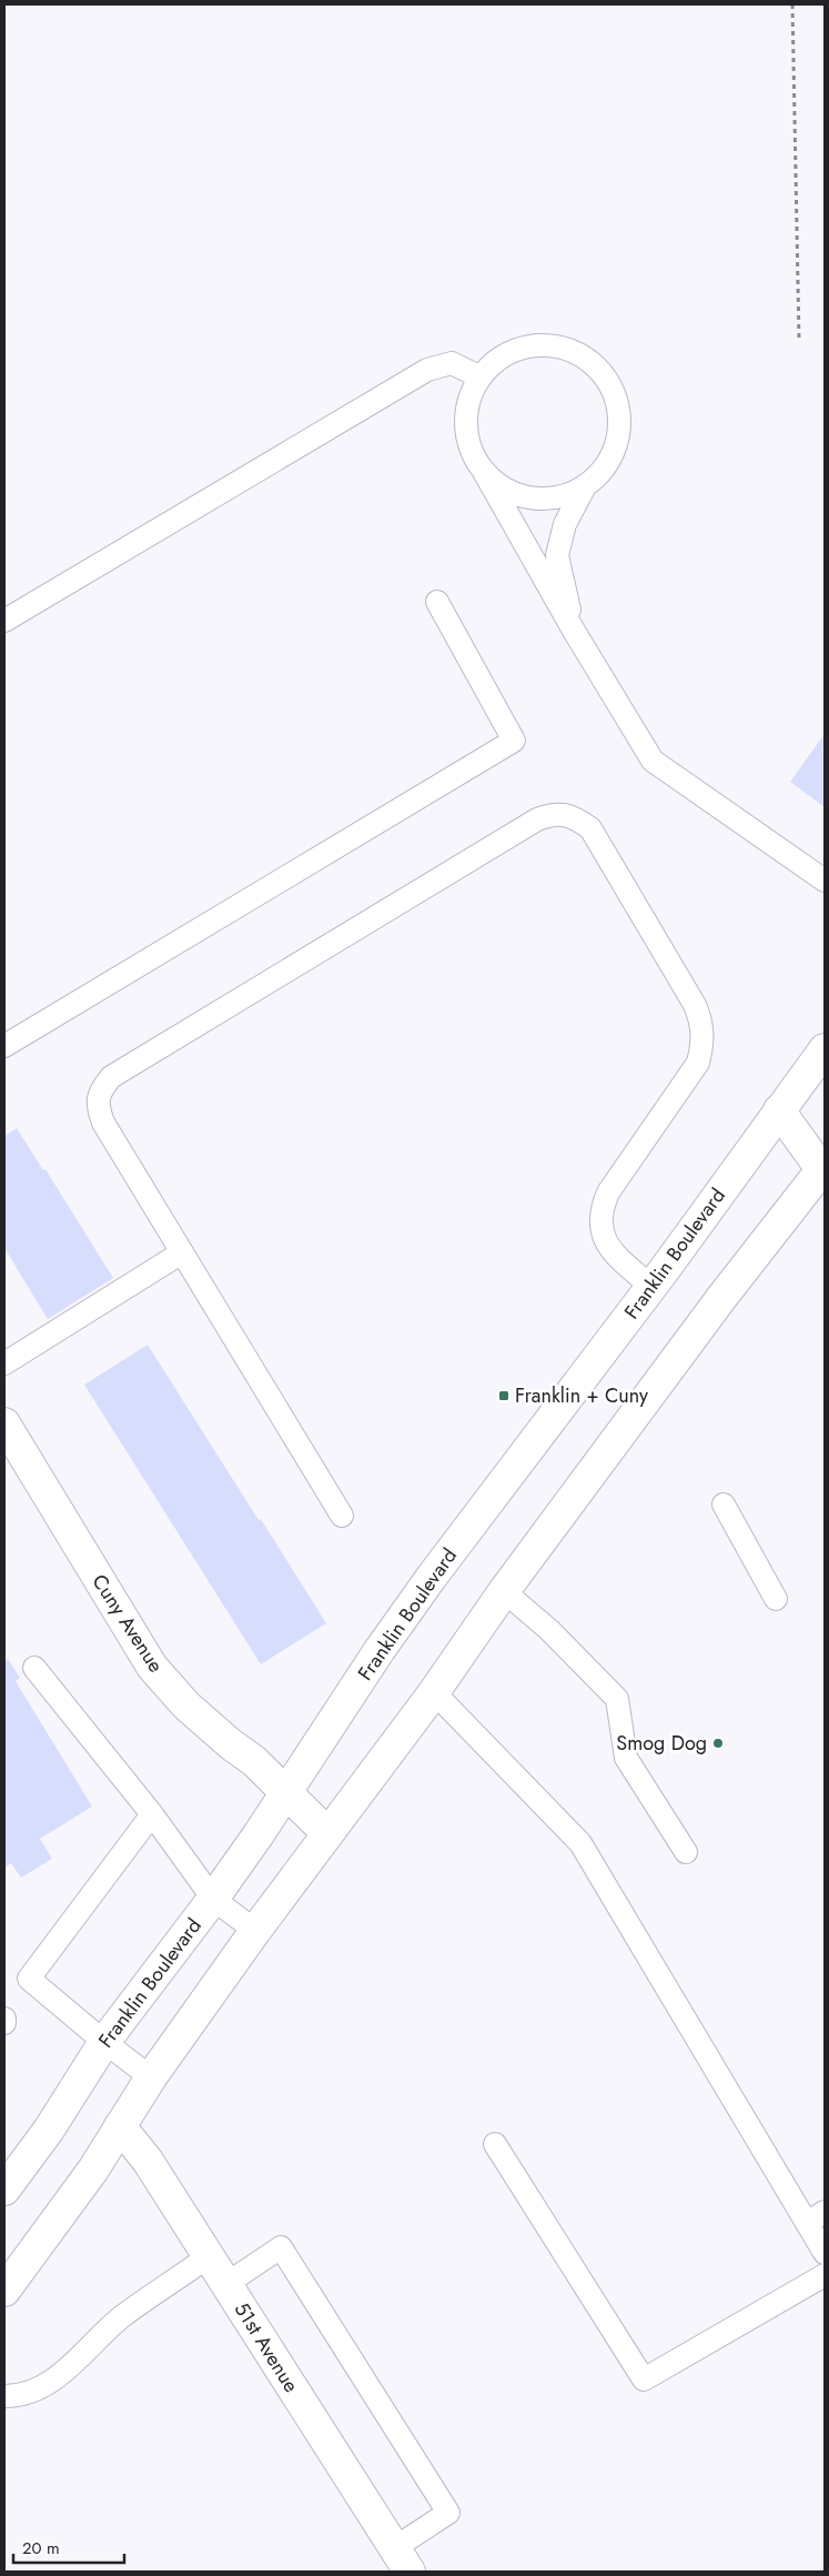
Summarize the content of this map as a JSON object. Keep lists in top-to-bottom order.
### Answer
{
  "streets": {
    "main road": ["Franklin Boulevard", "Cuny Avenue", "51st Avenue"]
  },
  "crossings": [
    ["Franklin Boulevard", "Cuny Avenue"]
  ],
  "places": {
    "transit": ["Franklin + Cuny"],
    "other": ["Smog Dog"]
  },
  "scale_bar": "20 m"
}
